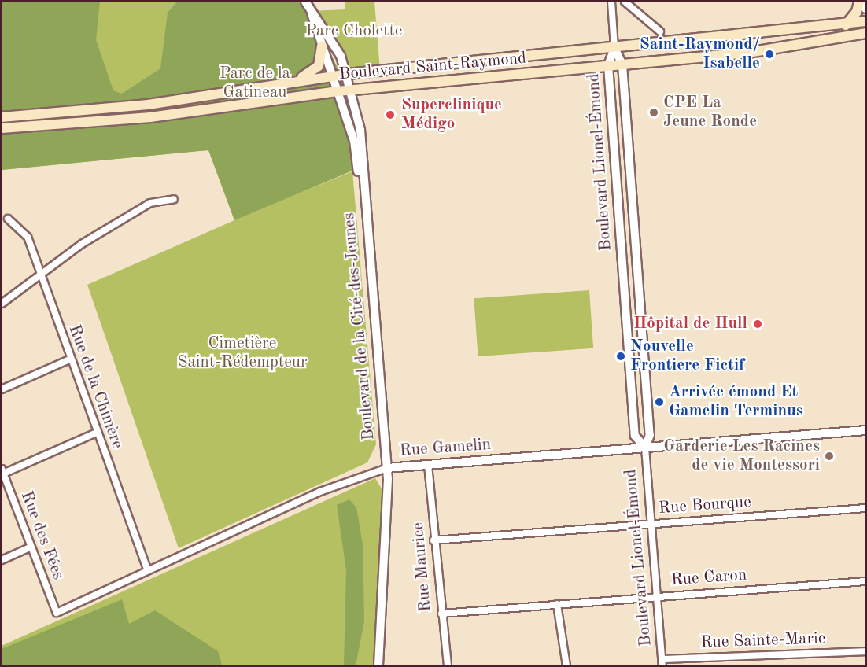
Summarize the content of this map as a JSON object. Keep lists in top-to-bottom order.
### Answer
{
  "streets": {
    "main road": ["Boulevard Saint-Raymond"],
    "street": [
      "Boulevard Lionel-Émond",
      "Boulevard de la Cité-des-Jeunes",
      "Rue de la Chimère",
      "Rue Gamelin",
      "Rue Bourque",
      "Rue des Fées",
      "Rue Maurice",
      "Rue Caron",
      "Rue Sainte-Marie"
    ]
  },
  "crossings": [
    ["Boulevard Saint-Raymond", "Boulevard Lionel-Émond"],
    ["Boulevard Saint-Raymond", "Boulevard de la Cité-des-Jeunes"],
    ["Boulevard Lionel-Émond", "Rue Gamelin"],
    ["Boulevard Lionel-Émond", "Rue Bourque"],
    ["Boulevard Lionel-Émond", "Rue Caron"],
    ["Boulevard Lionel-Émond", "Rue Sainte-Marie"],
    ["Boulevard de la Cité-des-Jeunes", "Rue Gamelin"],
    ["Rue de la Chimère", "Rue Gamelin"],
    ["Rue Gamelin", "Rue des Fées"],
    ["Rue Gamelin", "Rue Maurice"],
    ["Rue Bourque", "Rue Maurice"],
    ["Rue Maurice", "Rue Caron"]
  ],
  "parks": ["Parc Cholette", "Parc de la Gatineau", "Cimetière Saint-Rédempteur"],
  "places": [
    "Saint-Raymond/ Isabelle",
    "CPE La Jeune Ronde",
    "Superclinique Médigo",
    "Hôpital de Hull",
    "Nouvelle Frontiere Fictif",
    "Arrivée émond Et Gamelin Terminus",
    "Garderie Les Racines de vie Montessori"
  ]
}
